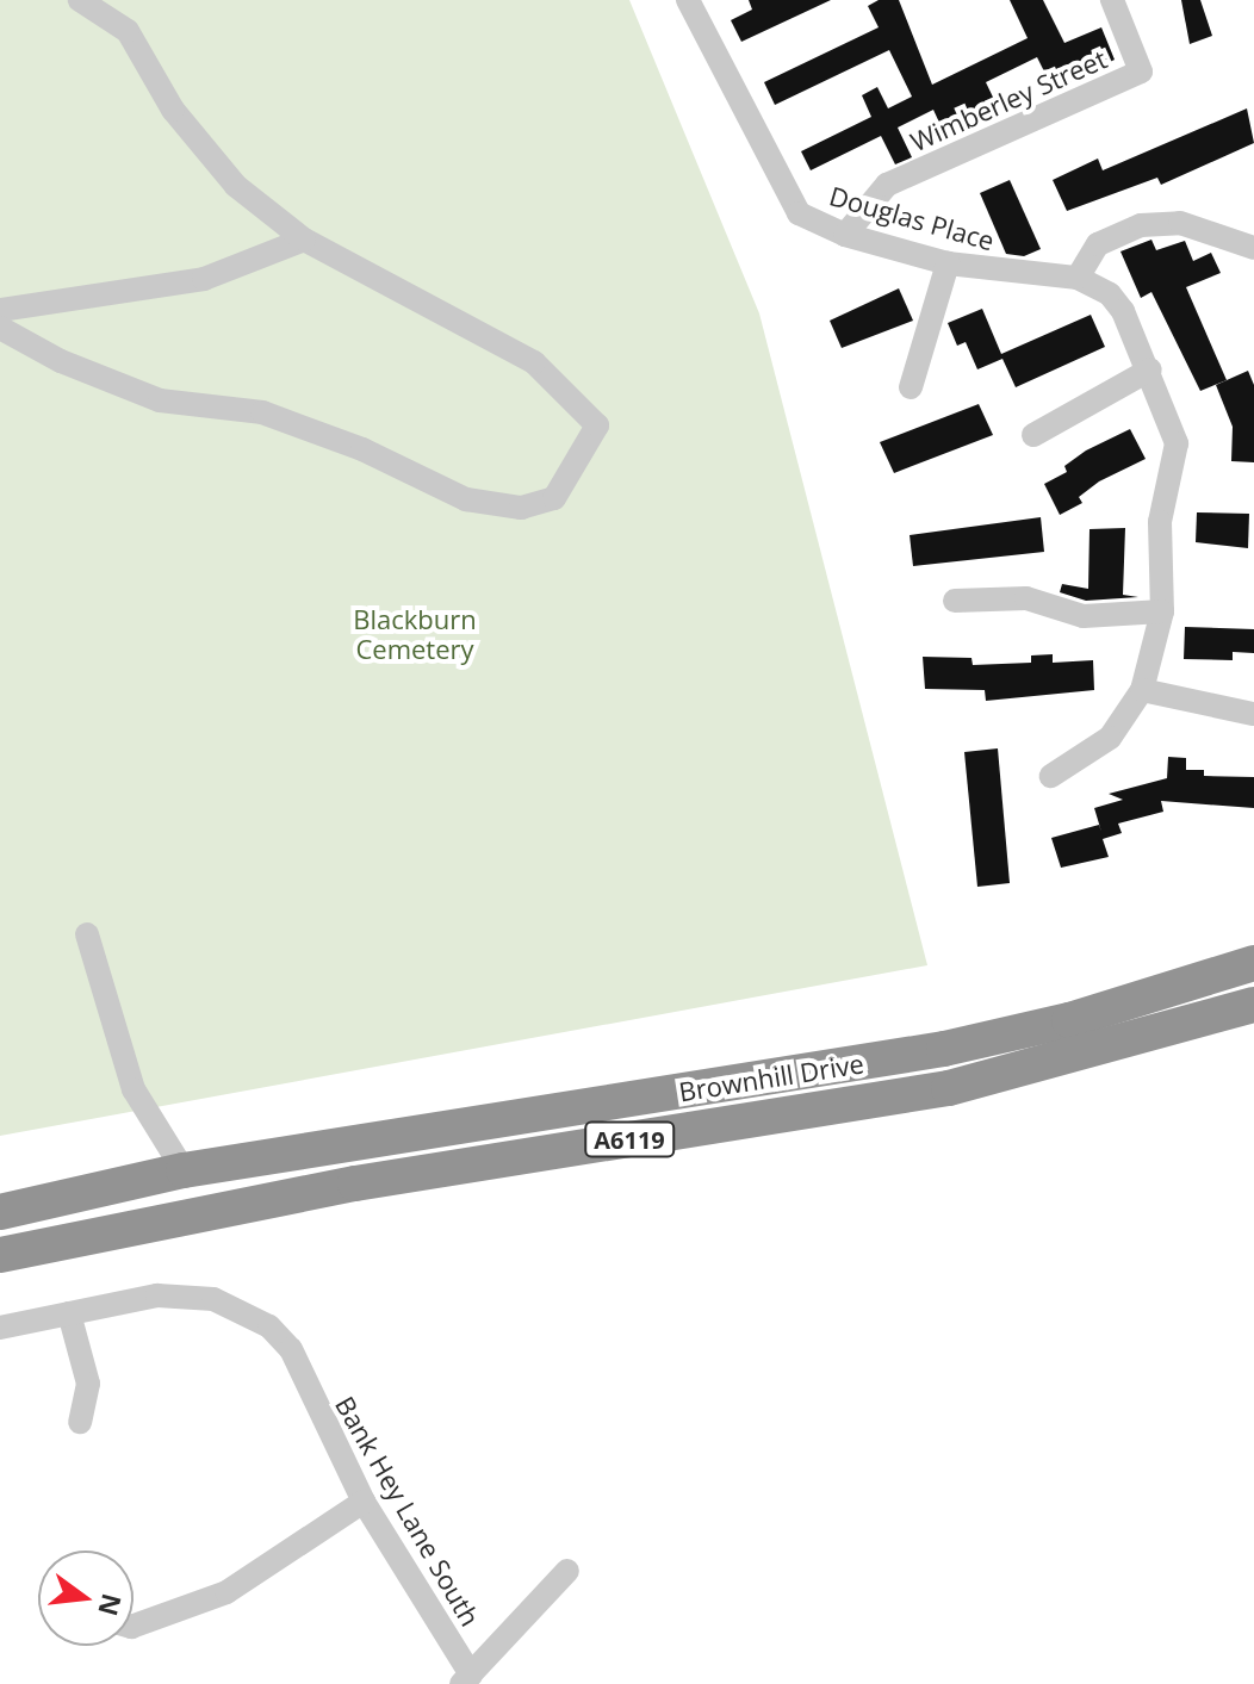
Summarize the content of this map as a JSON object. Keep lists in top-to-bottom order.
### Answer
{
  "streets": {
    "highway": ["Brownhill Drive", "A6119"],
    "street": ["Wimberley Street", "Douglas Place", "Bank Hey Lane South"]
  },
  "crossings": [
    ["Wimberley Street", "Douglas Place"]
  ],
  "parks": ["Blackburn Cemetery"],
  "north": "right"
}
